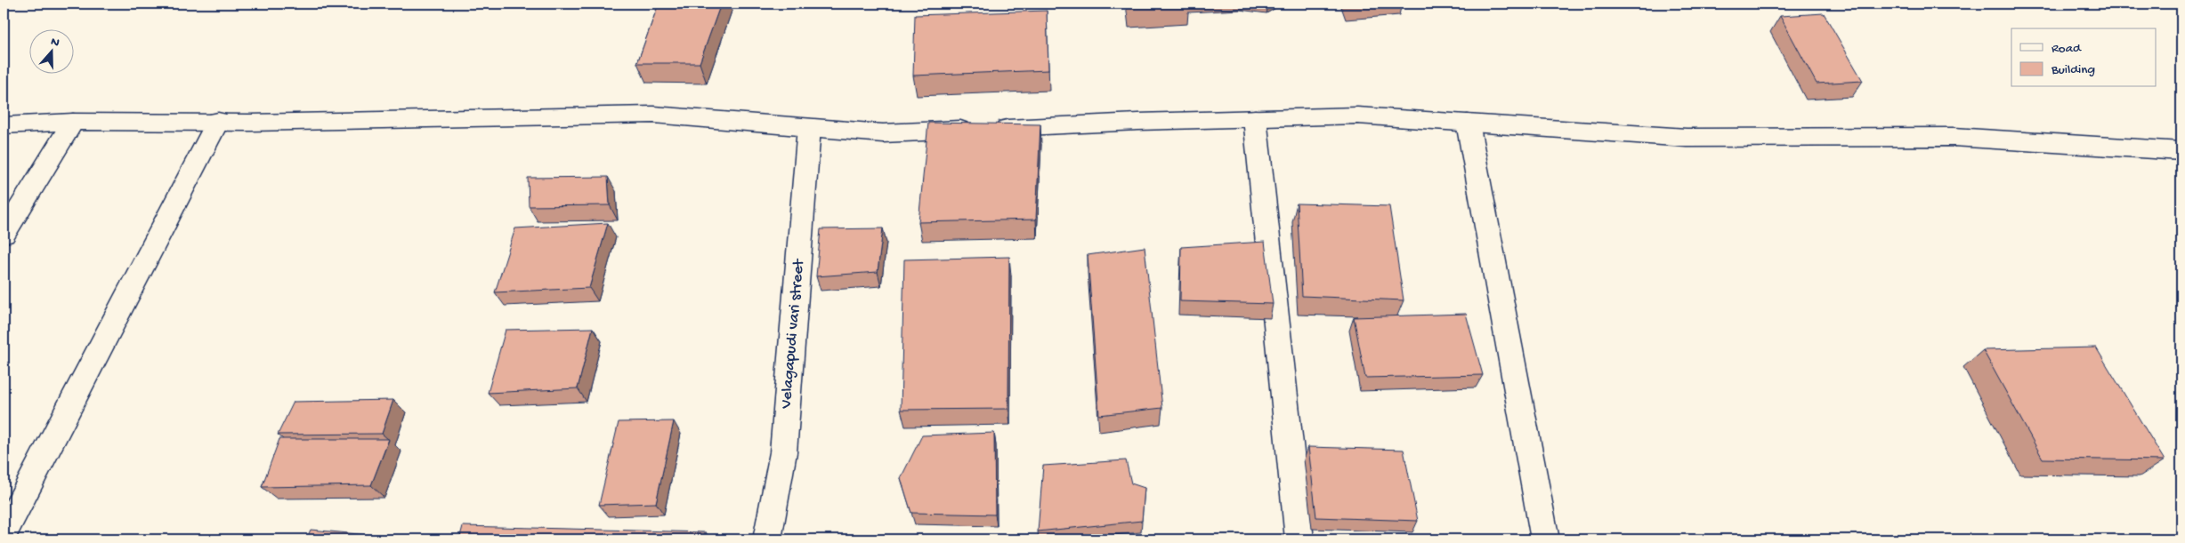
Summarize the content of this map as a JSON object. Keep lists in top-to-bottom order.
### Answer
{
  "streets": {
    "street": ["Velagapudi vari street"]
  },
  "legend": ["Road", "Building"],
  "north": "top"
}
